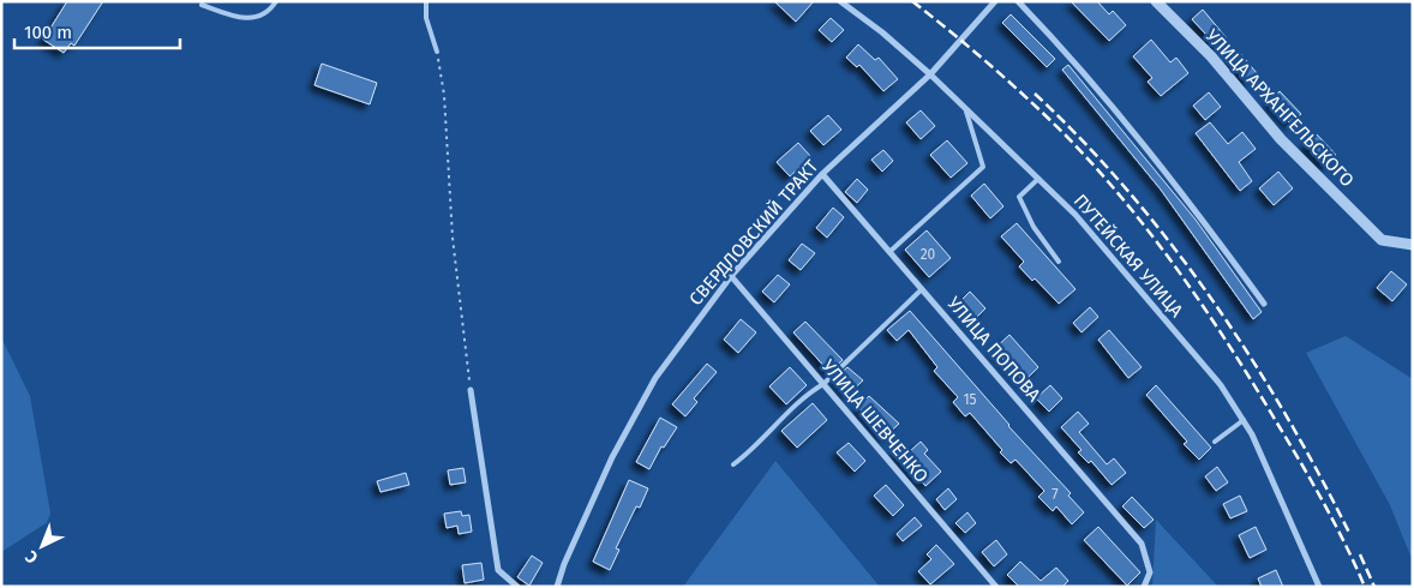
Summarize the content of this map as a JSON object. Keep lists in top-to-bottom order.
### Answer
{
  "streets": {
    "street": [
      "УЛИЦА АРХАНГЕЛЬСКОГО",
      "СВЕРДЛОВСКИЙ ТРАКТ",
      "ПУТЕЙСКАЯ УЛИЦА",
      "УЛИЦА ПОПОВА",
      "УЛИЦА ШЕВЧЕНКО"
    ]
  },
  "crossings": [
    ["СВЕРДЛОВСКИЙ ТРАКТ", "ПУТЕЙСКАЯ УЛИЦА"],
    ["СВЕРДЛОВСКИЙ ТРАКТ", "УЛИЦА ПОПОВА"],
    ["СВЕРДЛОВСКИЙ ТРАКТ", "УЛИЦА ШЕВЧЕНКО"]
  ],
  "house_numbers": ["20", "15", "7"],
  "scale_bar": "100 m",
  "north": "bottom left"
}
